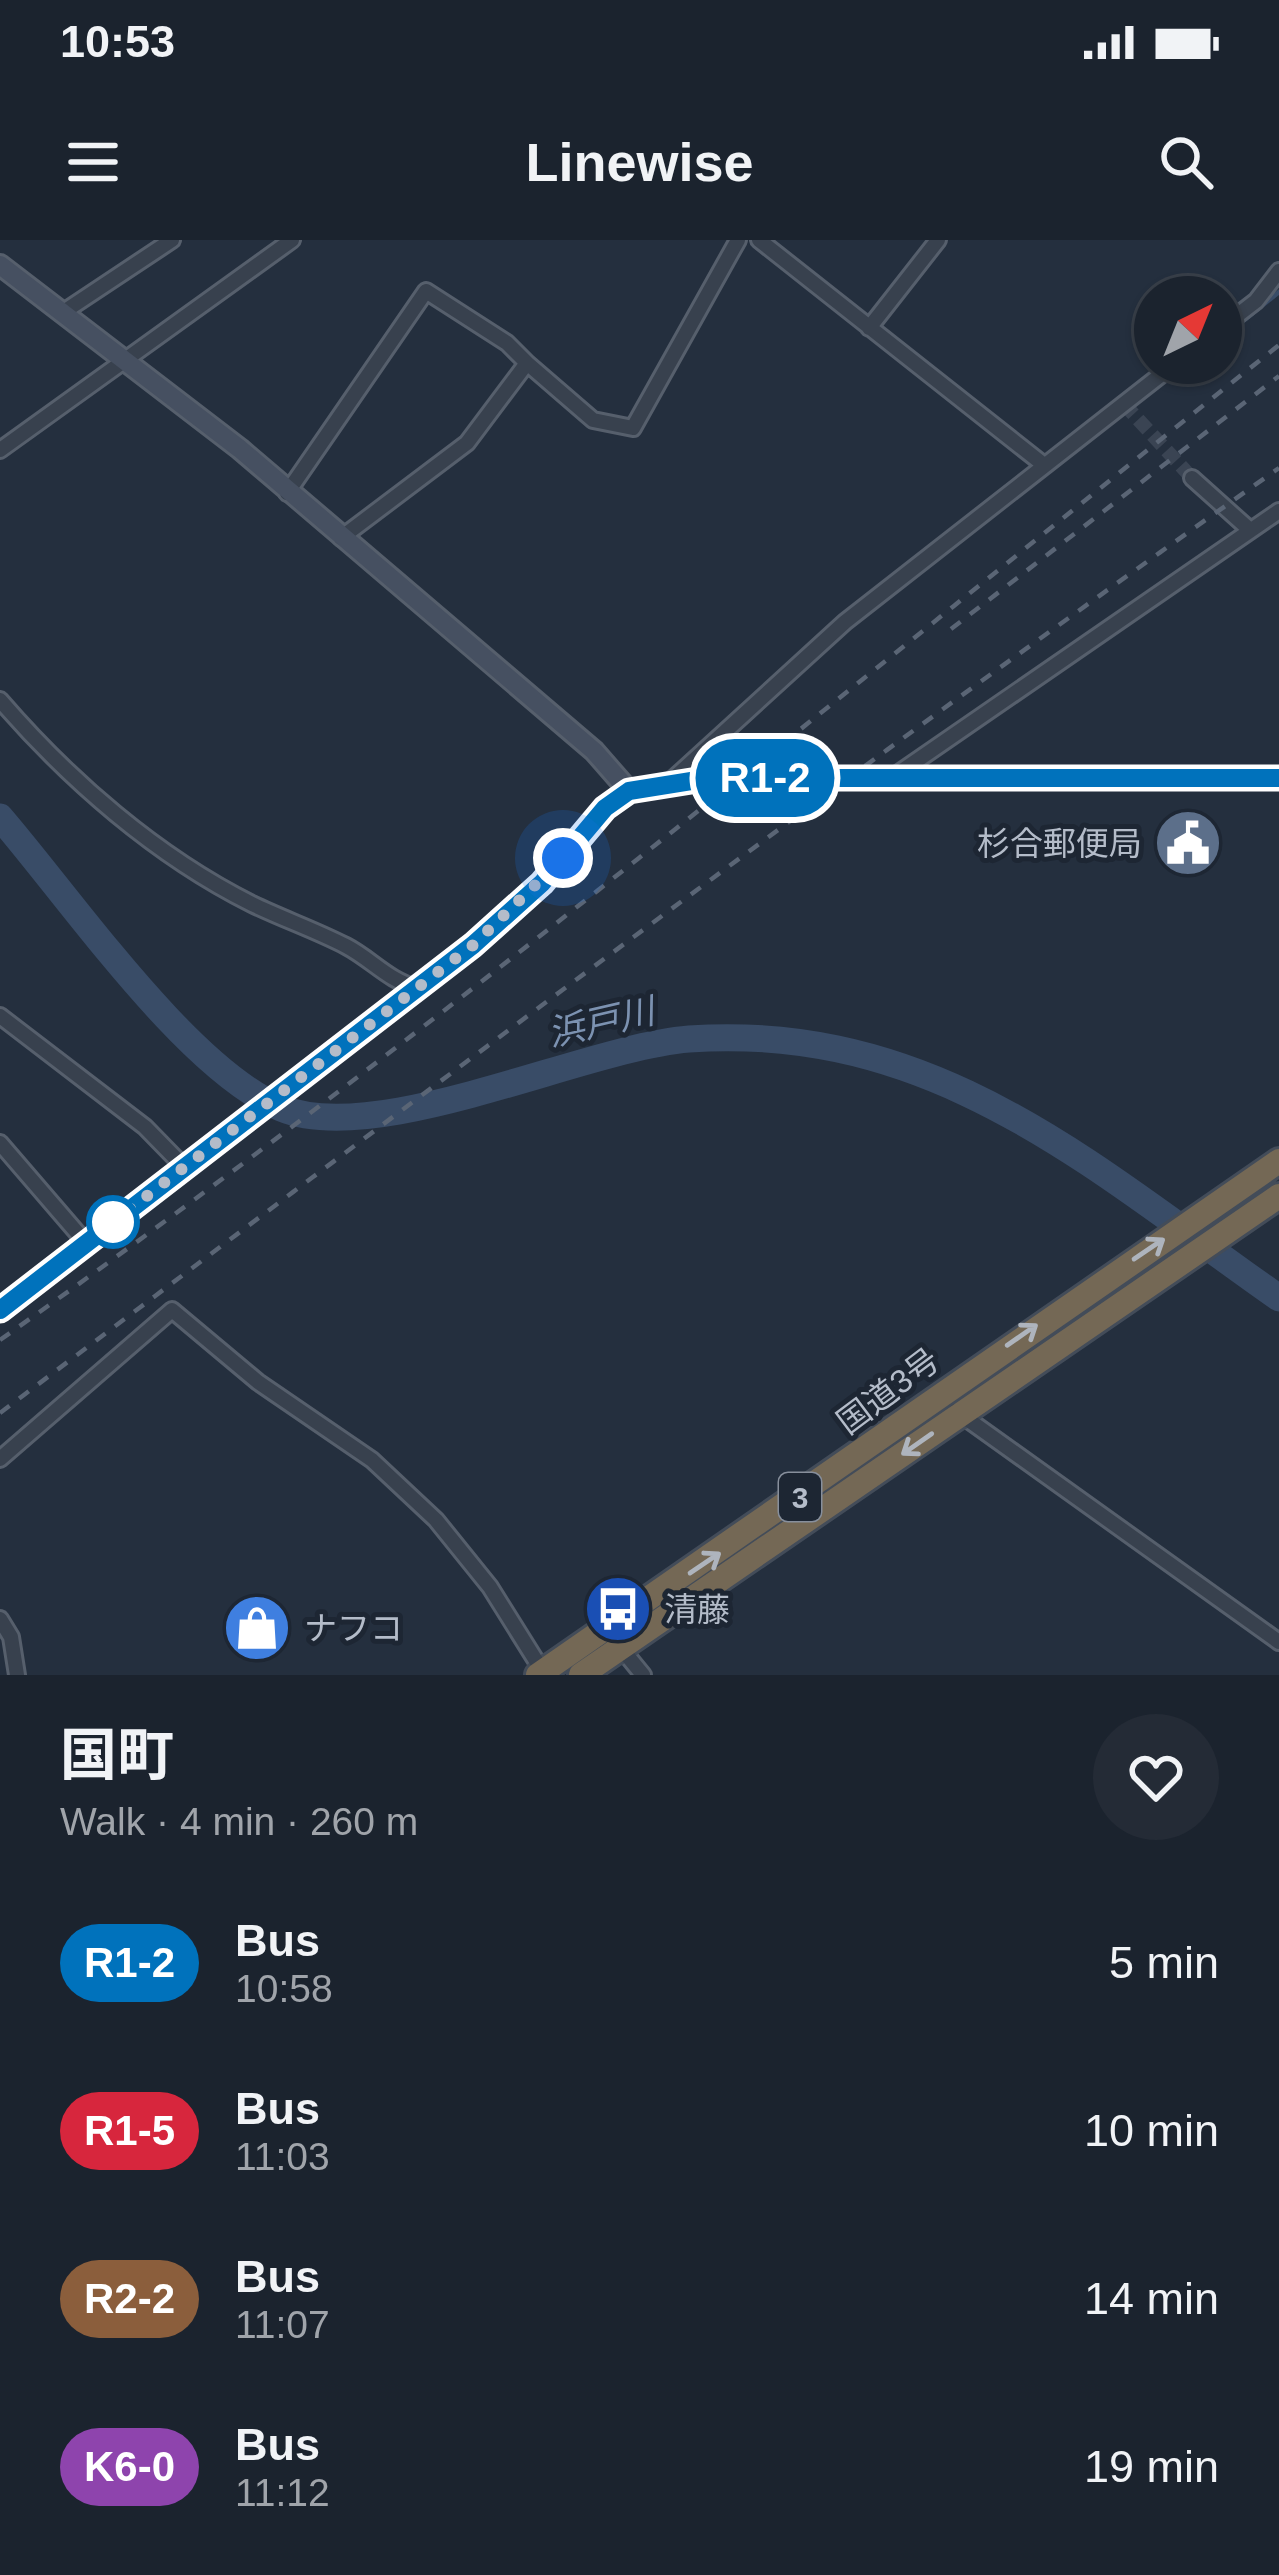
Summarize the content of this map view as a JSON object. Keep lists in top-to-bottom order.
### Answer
{
  "streets": {
    "highway": ["国道3号", "3"]
  },
  "water": ["浜戸川"],
  "places": {
    "public building": ["杉合郵便局"],
    "bus stop": ["清藤"],
    "shop": ["ナフコ"]
  },
  "lines": ["bus line R1-2"],
  "north": "top right",
  "page": {
    "status": "10:53",
    "header": "Linewise",
    "on_map": "R1-2",
    "heading": ["国町", "Walk · 4 min · 260 m"],
    "list": [
      {
        "mark": "R1-2",
        "name": "Bus",
        "note": "10:58",
        "value": "5 min"
      },
      {
        "mark": "R1-5",
        "name": "Bus",
        "note": "11:03",
        "value": "10 min"
      },
      {
        "mark": "R2-2",
        "name": "Bus",
        "note": "11:07",
        "value": "14 min"
      },
      {
        "mark": "K6-0",
        "name": "Bus",
        "note": "11:12",
        "value": "19 min"
      }
    ]
  }
}
